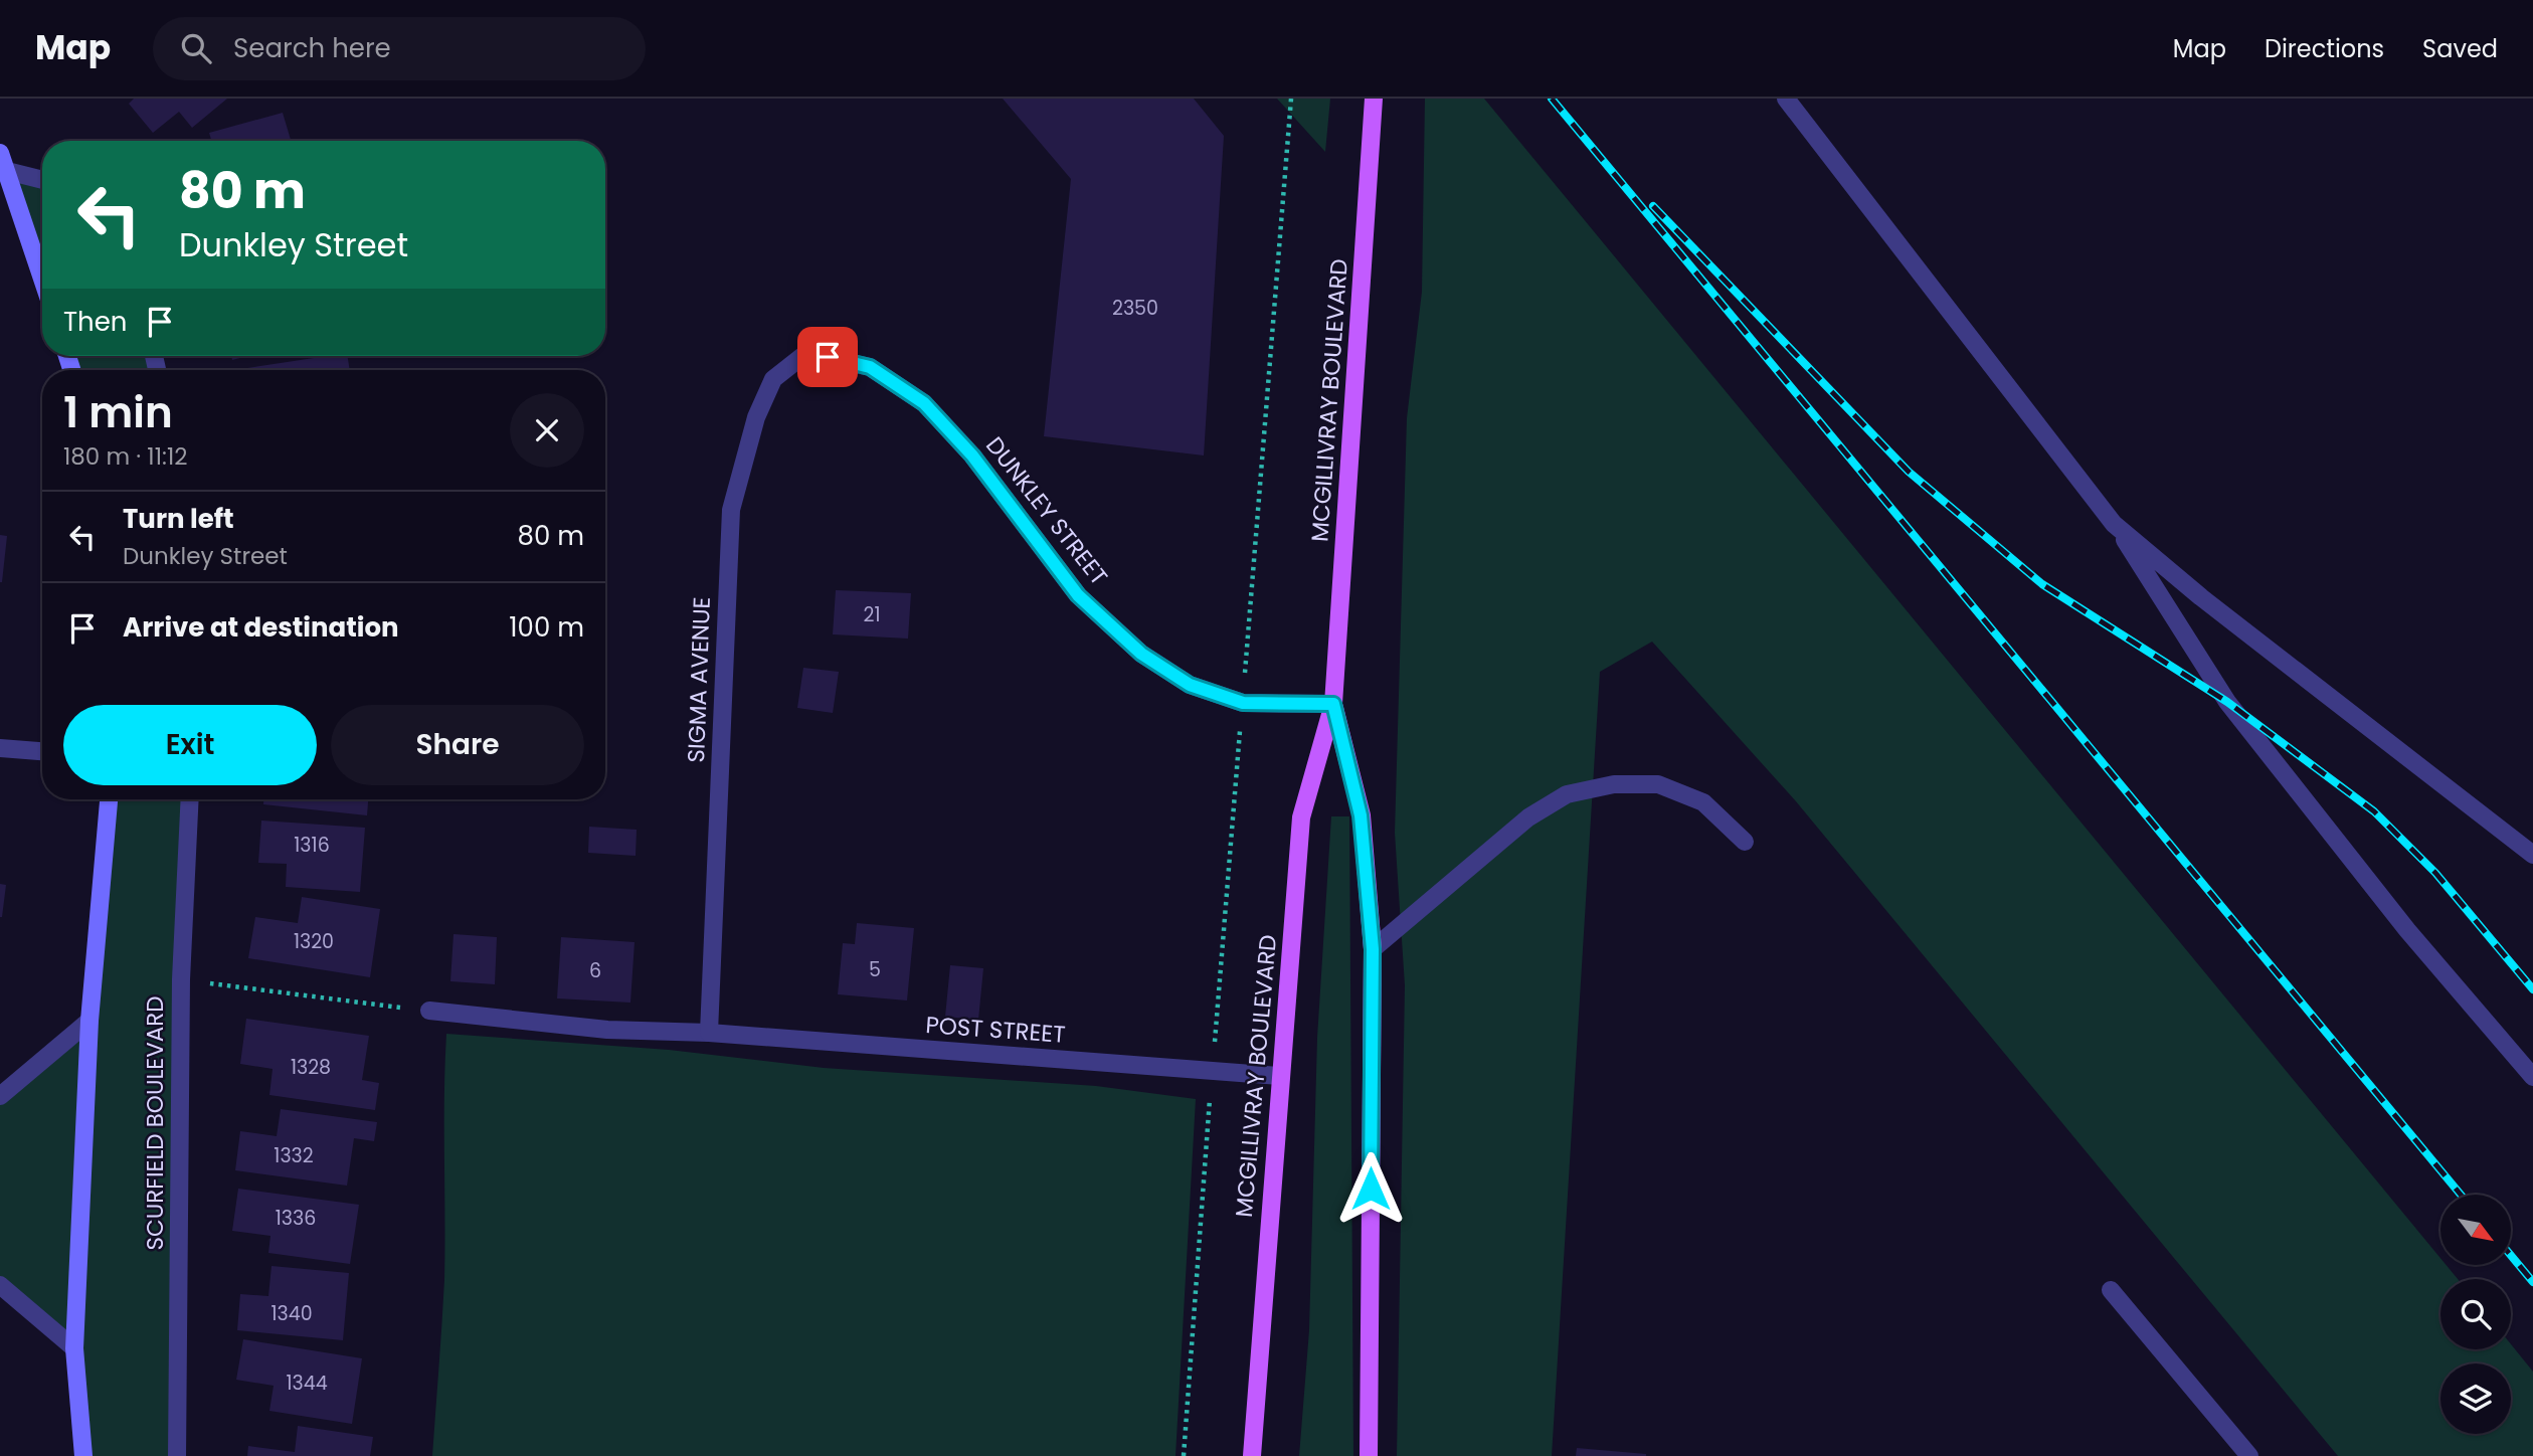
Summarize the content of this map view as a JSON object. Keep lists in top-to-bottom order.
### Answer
{
  "streets": {
    "main road": ["MCGILLIVRAY BOULEVARD"],
    "street": [
      "DUNKLEY STREET",
      "SIGMA AVENUE",
      "POST STREET",
      "SCURFIELD BOULEVARD"
    ]
  },
  "crossings": [
    ["MCGILLIVRAY BOULEVARD", "DUNKLEY STREET"],
    ["MCGILLIVRAY BOULEVARD", "POST STREET"],
    ["DUNKLEY STREET", "SIGMA AVENUE"],
    ["SIGMA AVENUE", "POST STREET"]
  ],
  "house_numbers": [
    "2350",
    "21",
    "1316",
    "1320",
    "5",
    "6",
    "1328",
    "1332",
    "1336",
    "1340",
    "1344"
  ],
  "north": "bottom right",
  "page": {
    "header": "Map",
    "search": "Search here",
    "nav": ["Map", "Directions", "Saved"],
    "turn": ["80 m", "Dunkley Street"],
    "then": "Then",
    "heading": ["1 min", "180 m · 11:12"],
    "list": [
      {
        "name": "Turn left",
        "note": "Dunkley Street",
        "value": "80 m"
      },
      {
        "name": "Arrive at destination",
        "value": "100 m"
      }
    ],
    "buttons": ["Exit", "Share"]
  }
}
